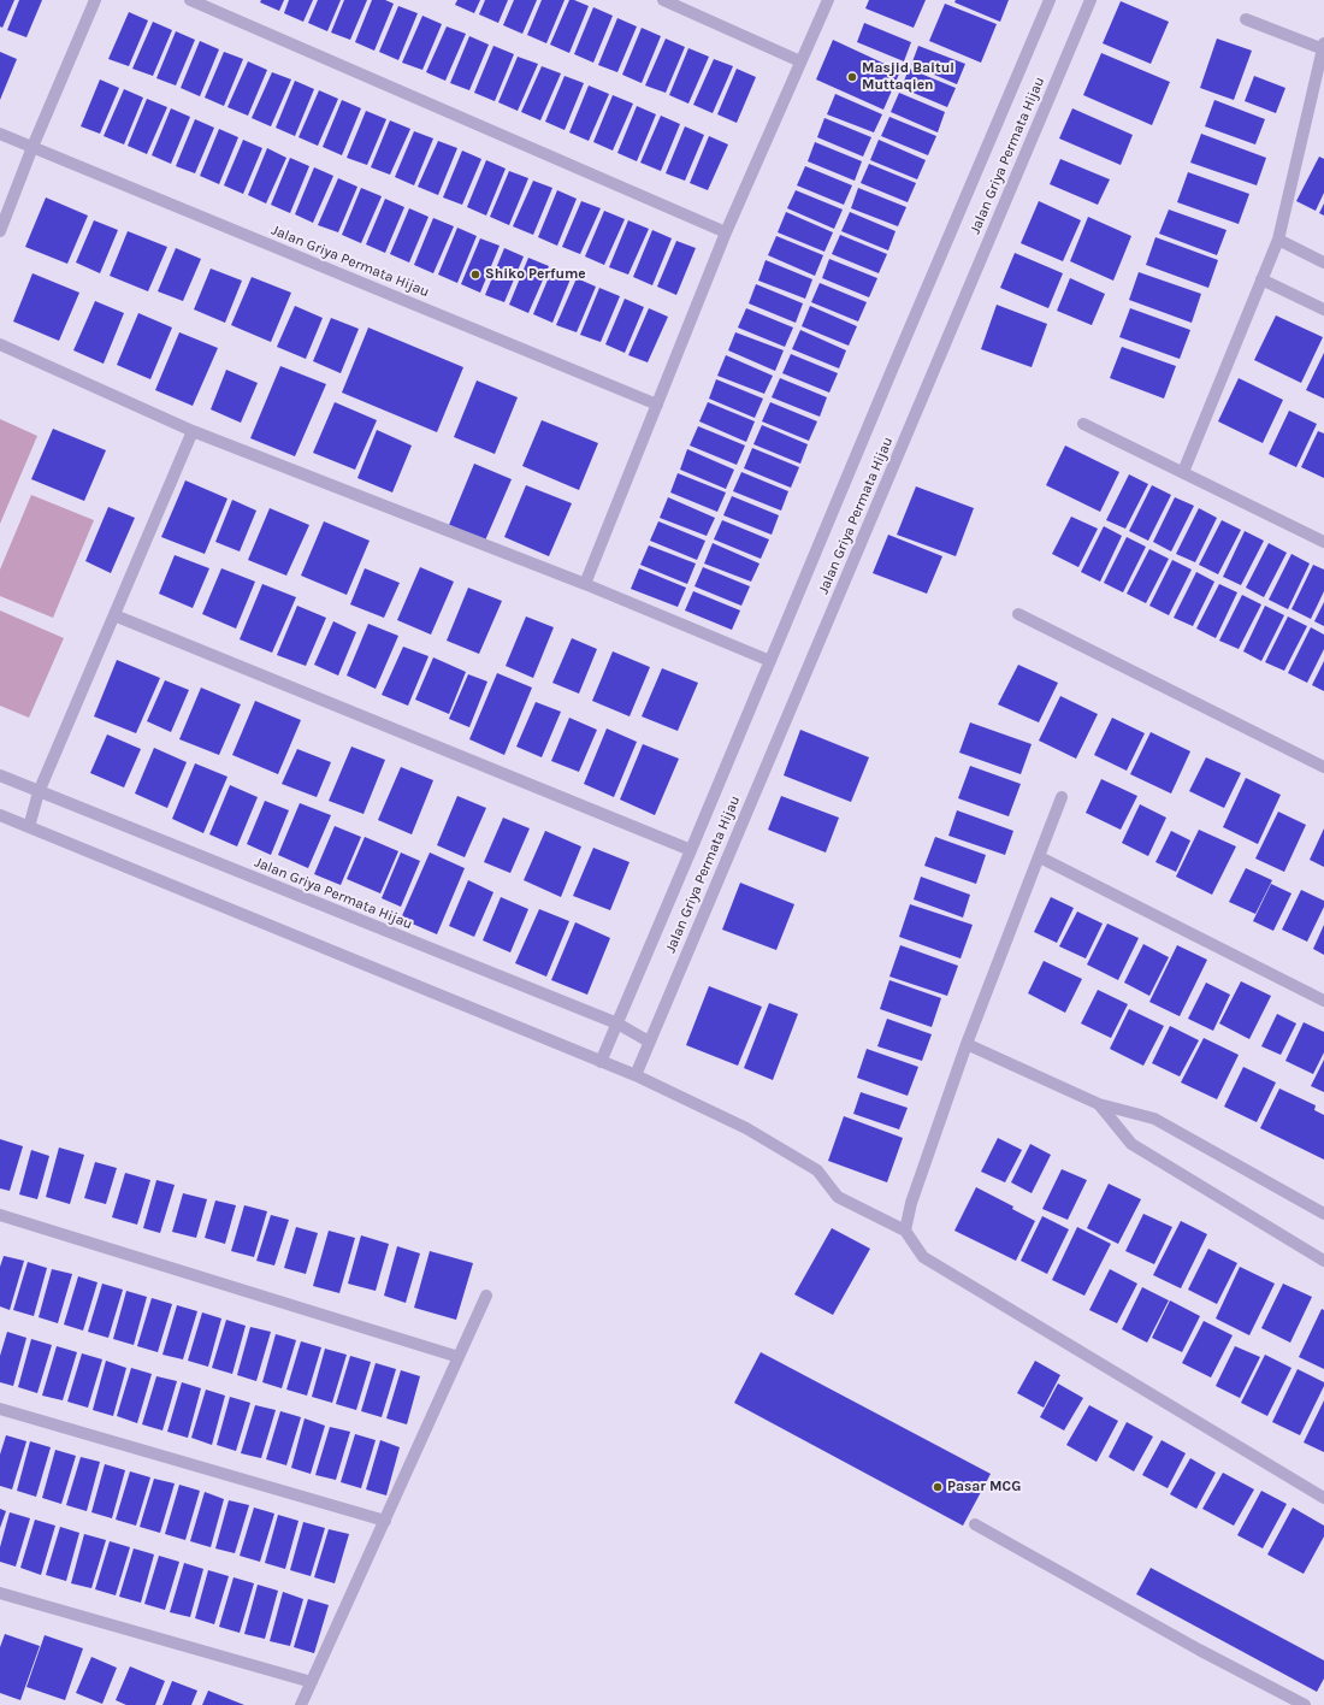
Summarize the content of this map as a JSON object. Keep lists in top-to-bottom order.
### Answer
{
  "streets": {
    "street": ["Jalan Griya Permata Hijau"]
  },
  "places": ["Masjid Baitul Muttaqien", "Shiko Perfume", "Pasar MCG"]
}
